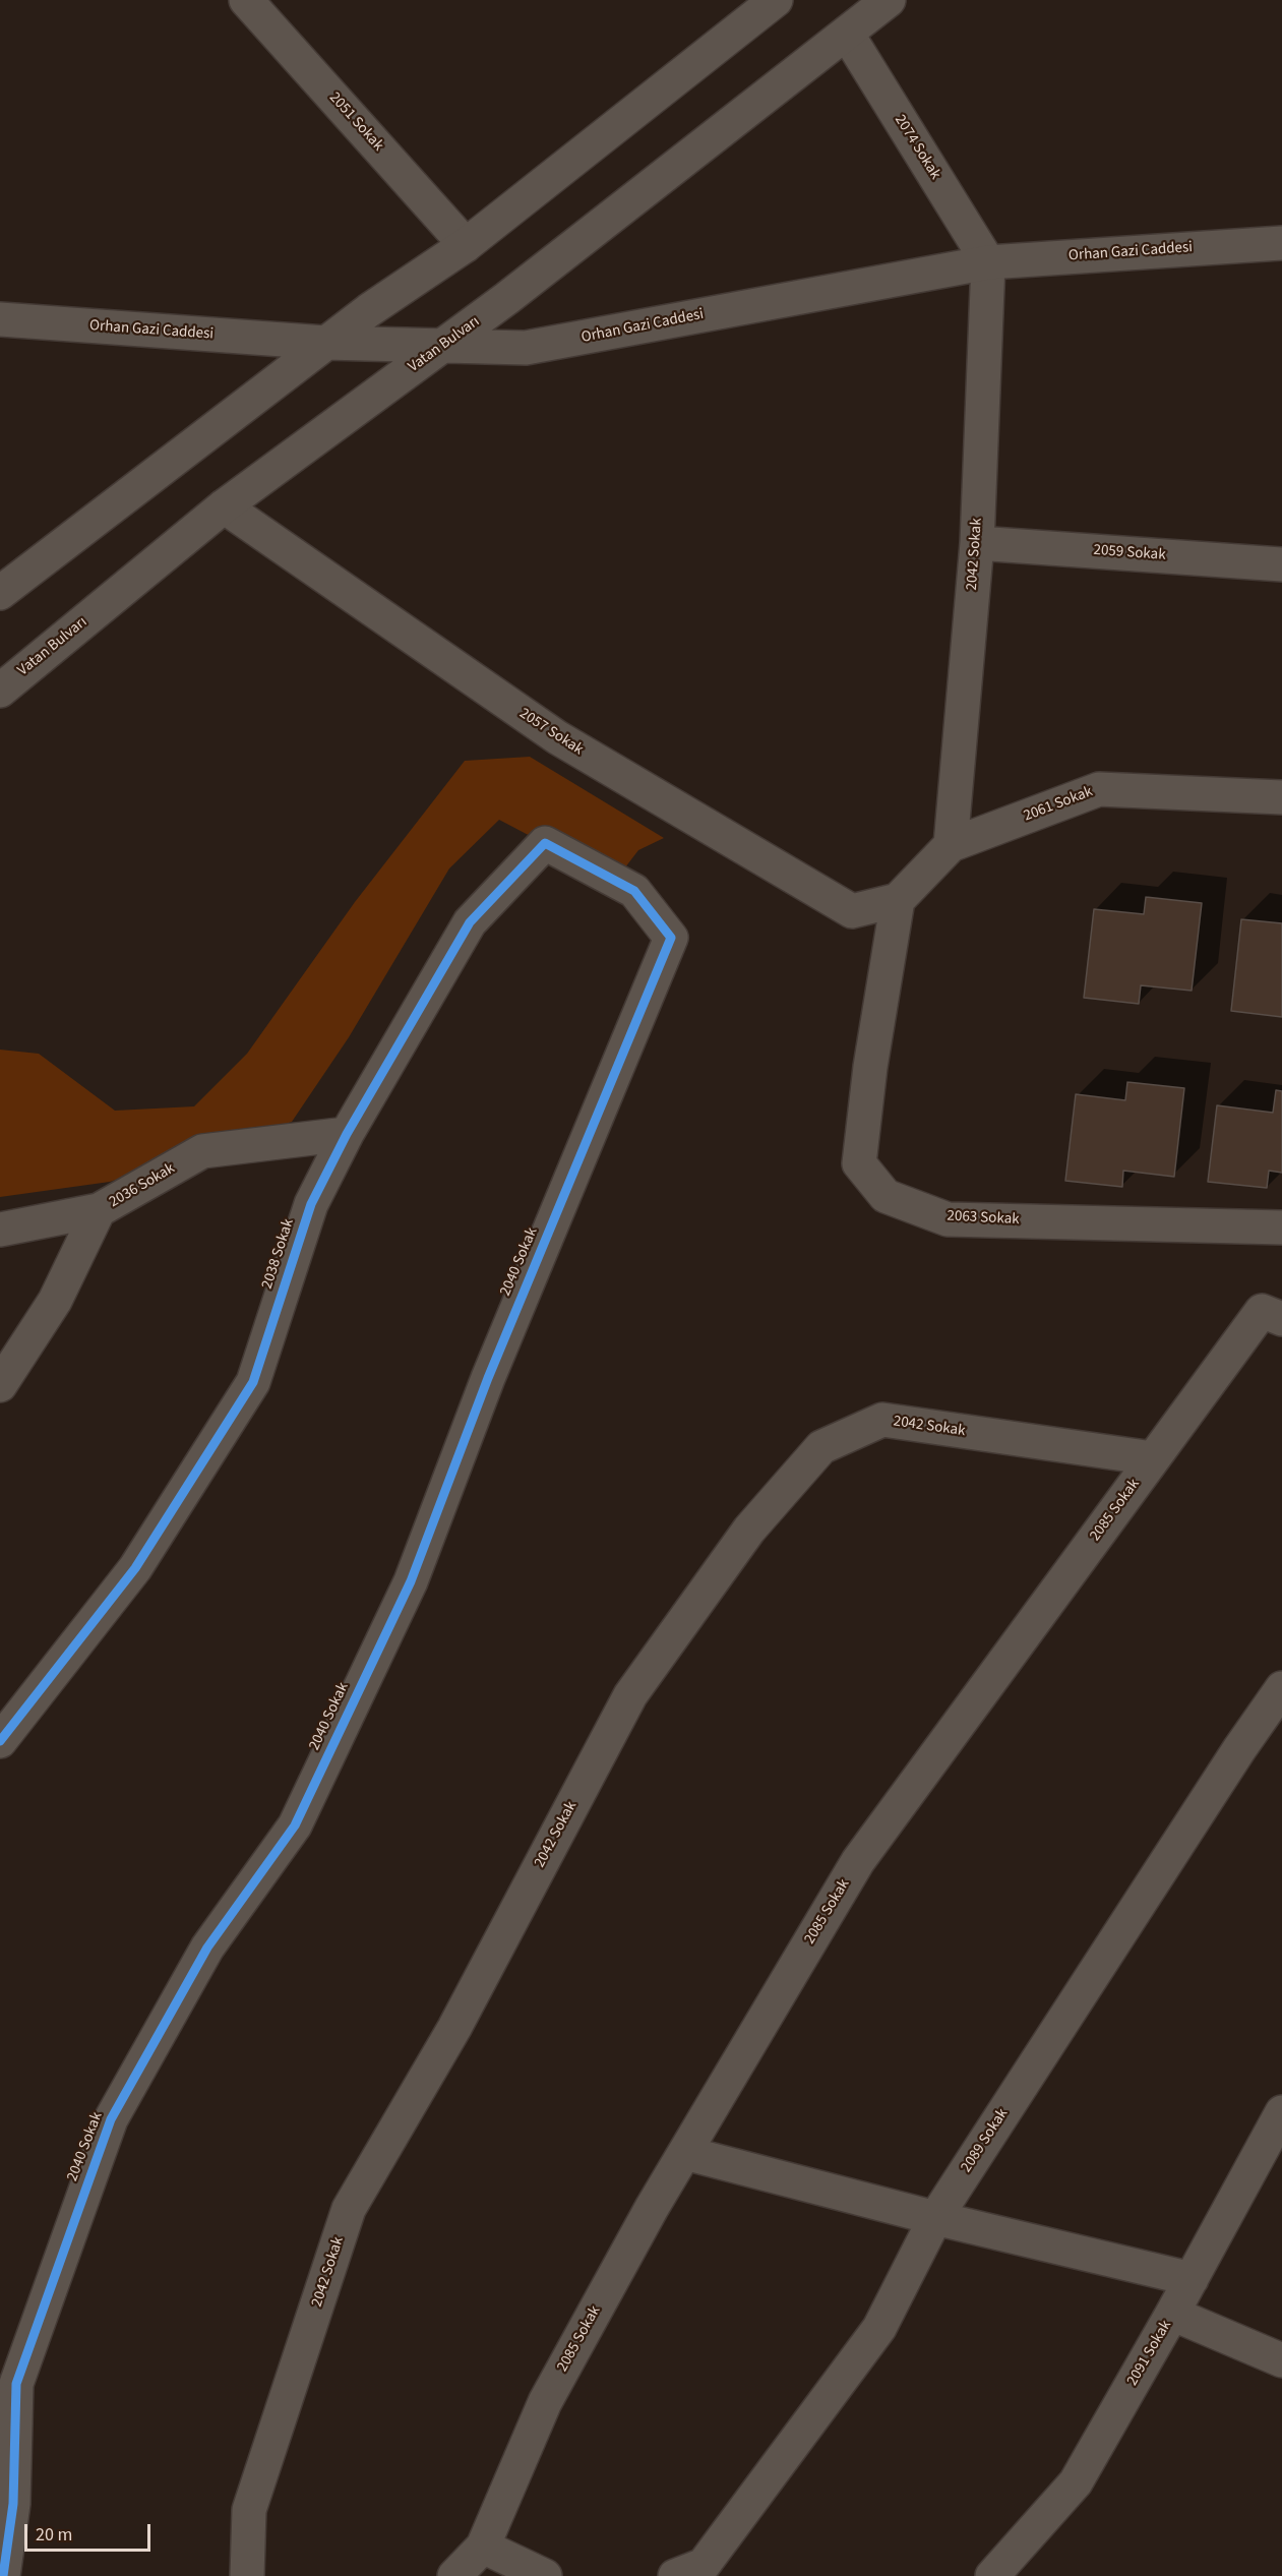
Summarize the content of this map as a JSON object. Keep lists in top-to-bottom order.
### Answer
{
  "streets": {
    "street": [
      "2051 Sokak",
      "2074 Sokak",
      "Orhan Gazi Caddesi",
      "Vatan Bulvarı",
      "2059 Sokak",
      "2042 Sokak",
      "2057 Sokak",
      "2061 Sokak",
      "2036 Sokak",
      "2063 Sokak",
      "2038 Sokak",
      "2040 Sokak",
      "2085 Sokak",
      "2089 Sokak",
      "2091 Sokak"
    ]
  },
  "crossings": [
    ["2074 Sokak", "Orhan Gazi Caddesi"],
    ["2074 Sokak", "Vatan Bulvarı"],
    ["2074 Sokak", "2042 Sokak"],
    ["Orhan Gazi Caddesi", "Vatan Bulvarı"],
    ["Orhan Gazi Caddesi", "2042 Sokak"],
    ["Vatan Bulvarı", "2057 Sokak"],
    ["2059 Sokak", "2042 Sokak"],
    ["2042 Sokak", "2061 Sokak"],
    ["2042 Sokak", "2085 Sokak"],
    ["2057 Sokak", "2061 Sokak"],
    ["2057 Sokak", "2063 Sokak"],
    ["2061 Sokak", "2063 Sokak"],
    ["2036 Sokak", "2038 Sokak"],
    ["2038 Sokak", "2040 Sokak"]
  ],
  "scale_bar": "20 m"
}
